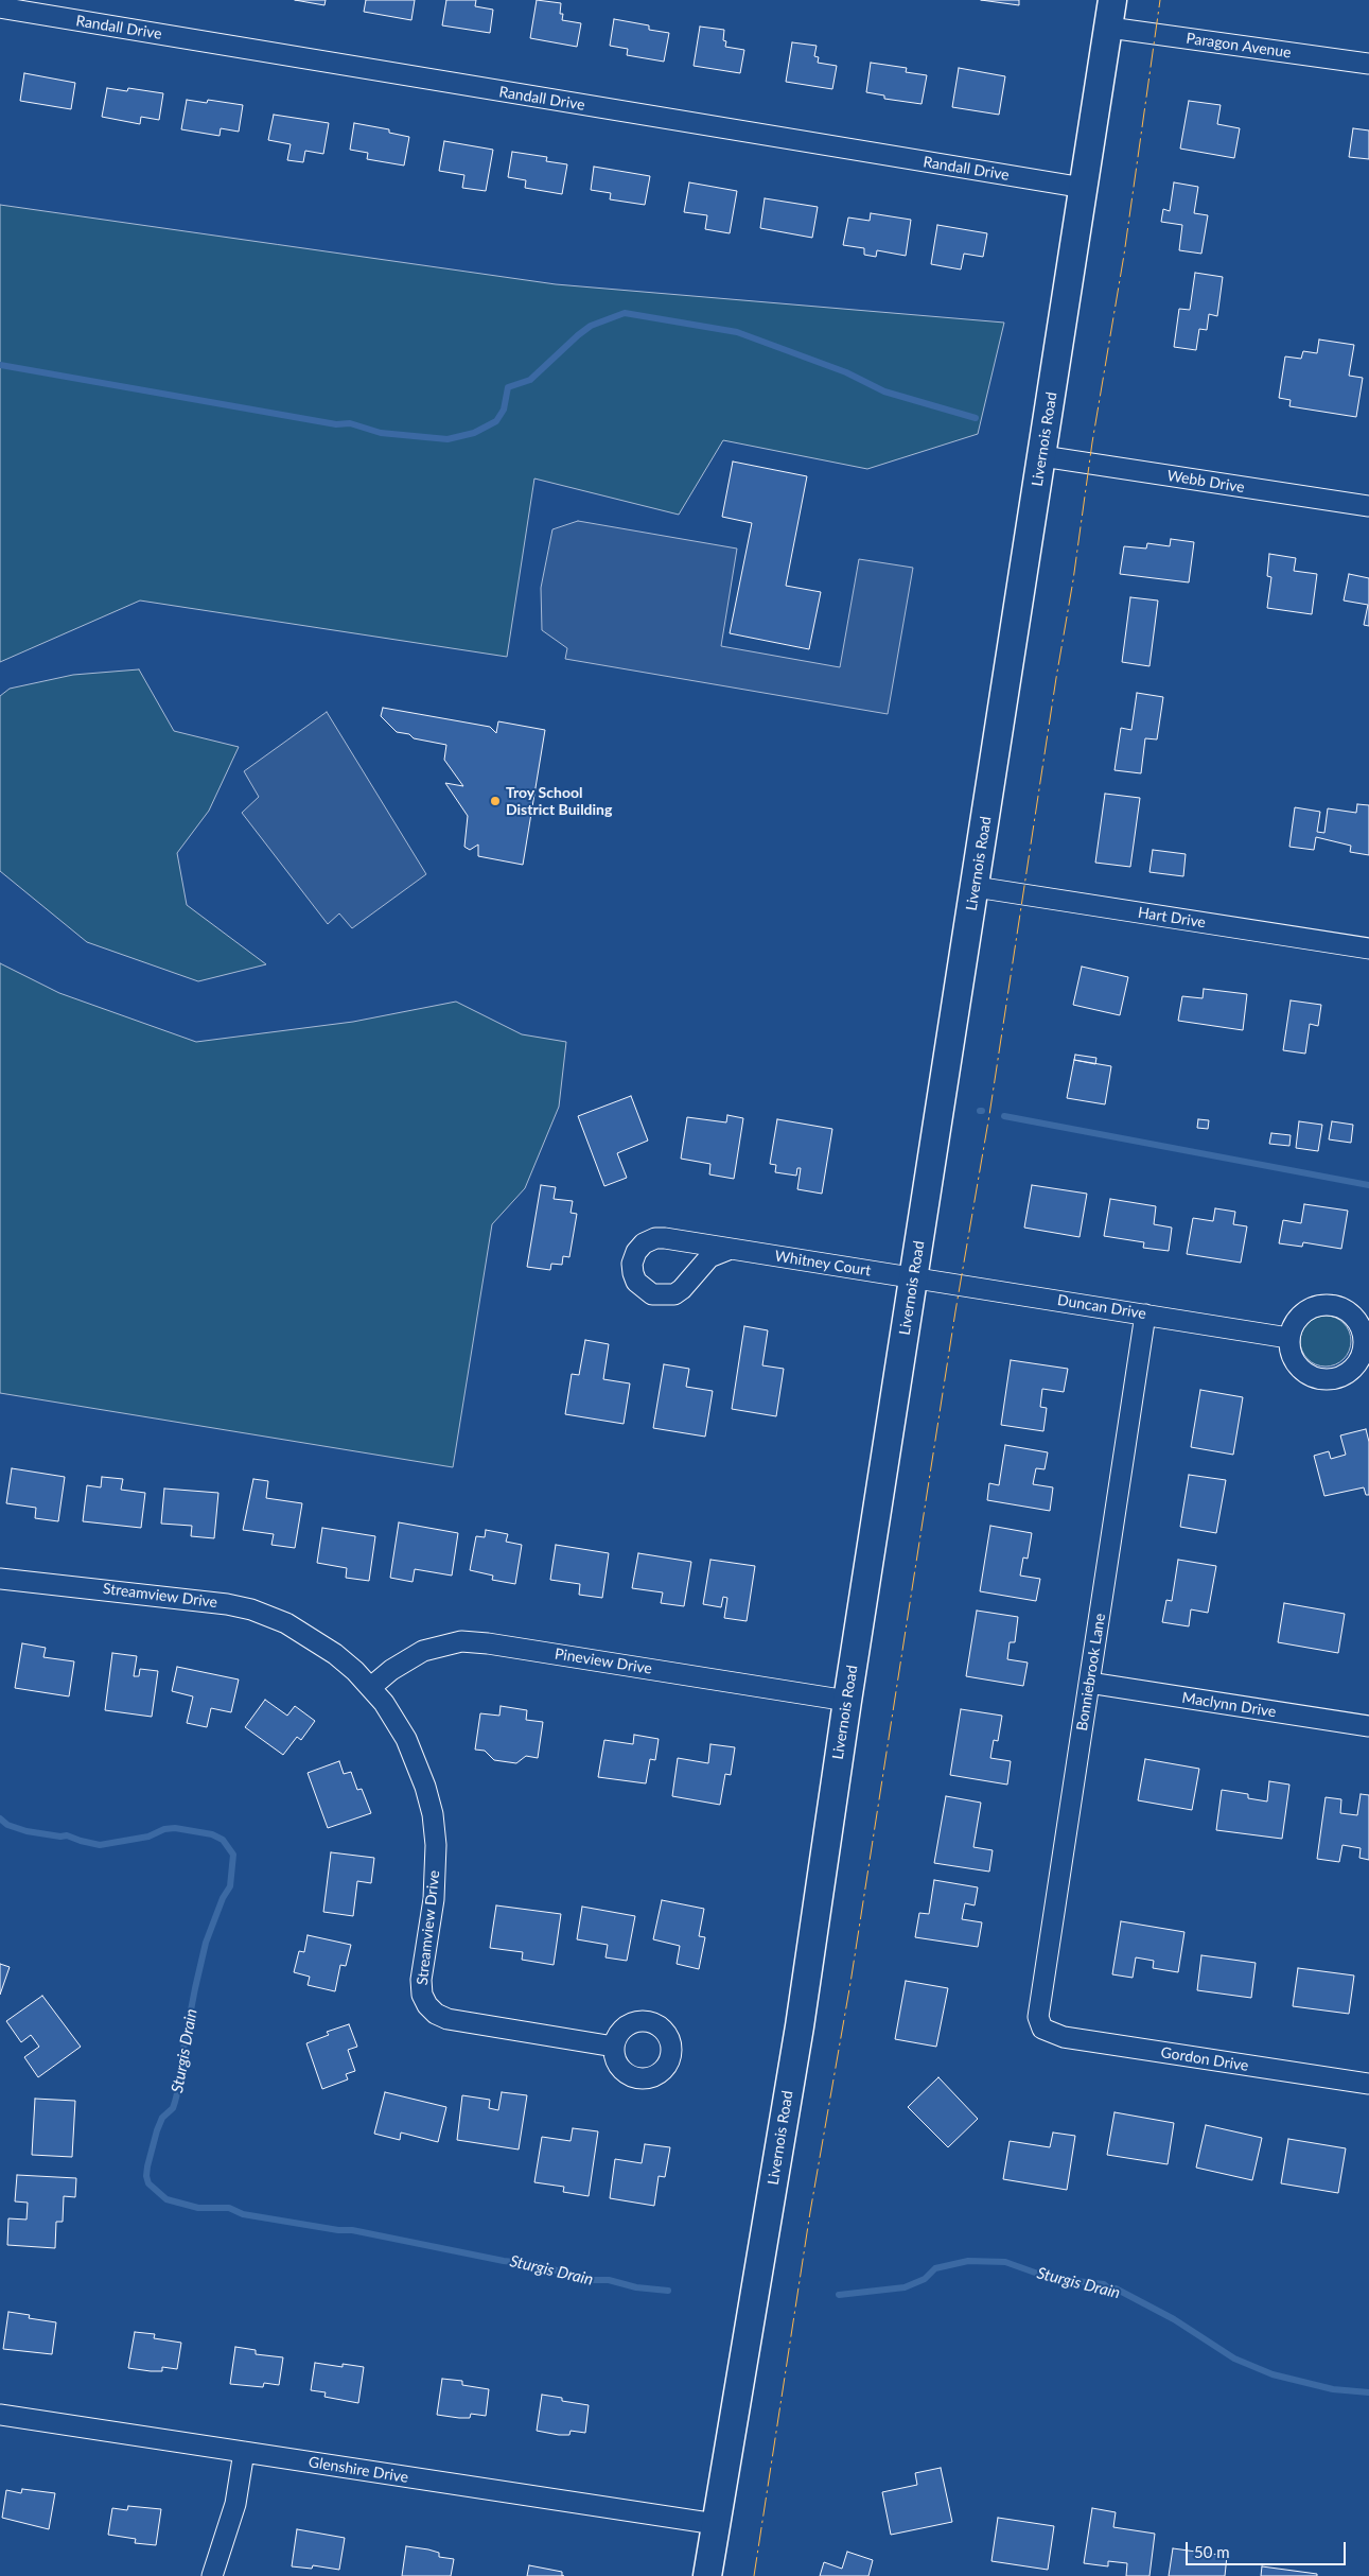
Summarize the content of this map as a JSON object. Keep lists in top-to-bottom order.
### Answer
{
  "streets": {
    "main road": ["Livernois Road"],
    "street": [
      "Randall Drive",
      "Paragon Avenue",
      "Webb Drive",
      "Hart Drive",
      "Whitney Court",
      "Duncan Drive",
      "Streamview Drive",
      "Pineview Drive",
      "Bonniebrook Lane",
      "Maclynn Drive",
      "Gordon Drive",
      "Glenshire Drive"
    ]
  },
  "crossings": [
    ["Randall Drive", "Livernois Road"],
    ["Paragon Avenue", "Livernois Road"],
    ["Livernois Road", "Webb Drive"],
    ["Livernois Road", "Hart Drive"],
    ["Livernois Road", "Whitney Court"],
    ["Livernois Road", "Duncan Drive"],
    ["Livernois Road", "Pineview Drive"],
    ["Livernois Road", "Glenshire Drive"],
    ["Whitney Court", "Duncan Drive"],
    ["Duncan Drive", "Bonniebrook Lane"],
    ["Streamview Drive", "Pineview Drive"],
    ["Bonniebrook Lane", "Maclynn Drive"],
    ["Bonniebrook Lane", "Gordon Drive"]
  ],
  "water": ["Sturgis Drain"],
  "places": ["Troy School District Building"],
  "scale_bar": "50 m"
}
